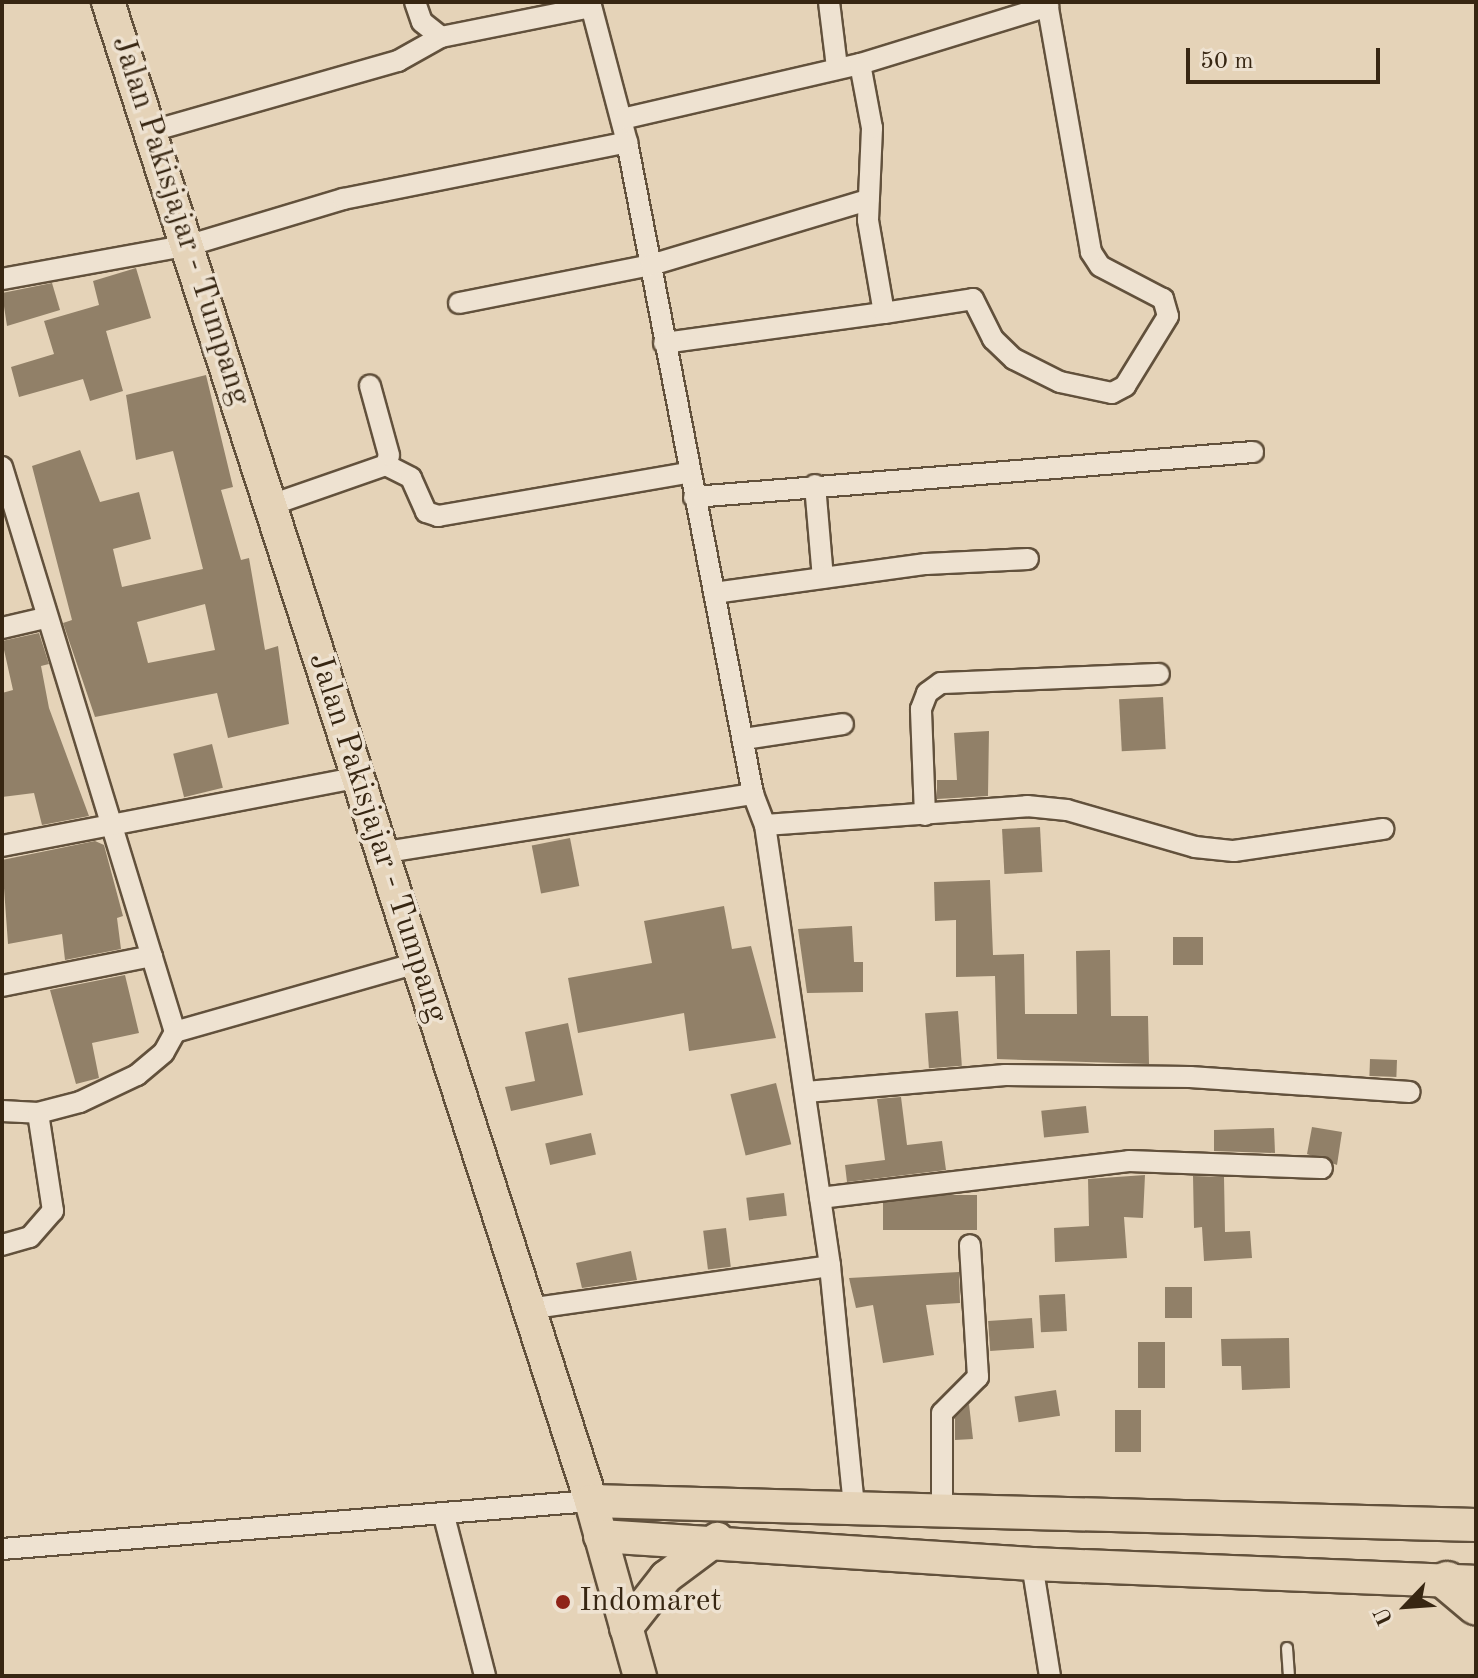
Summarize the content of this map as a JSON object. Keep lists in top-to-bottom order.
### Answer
{
  "streets": {
    "main road": ["Jalan Pakisjajar - Tumpang"]
  },
  "places": ["Indomaret"],
  "scale_bar": "50 m",
  "north": "bottom left"
}
